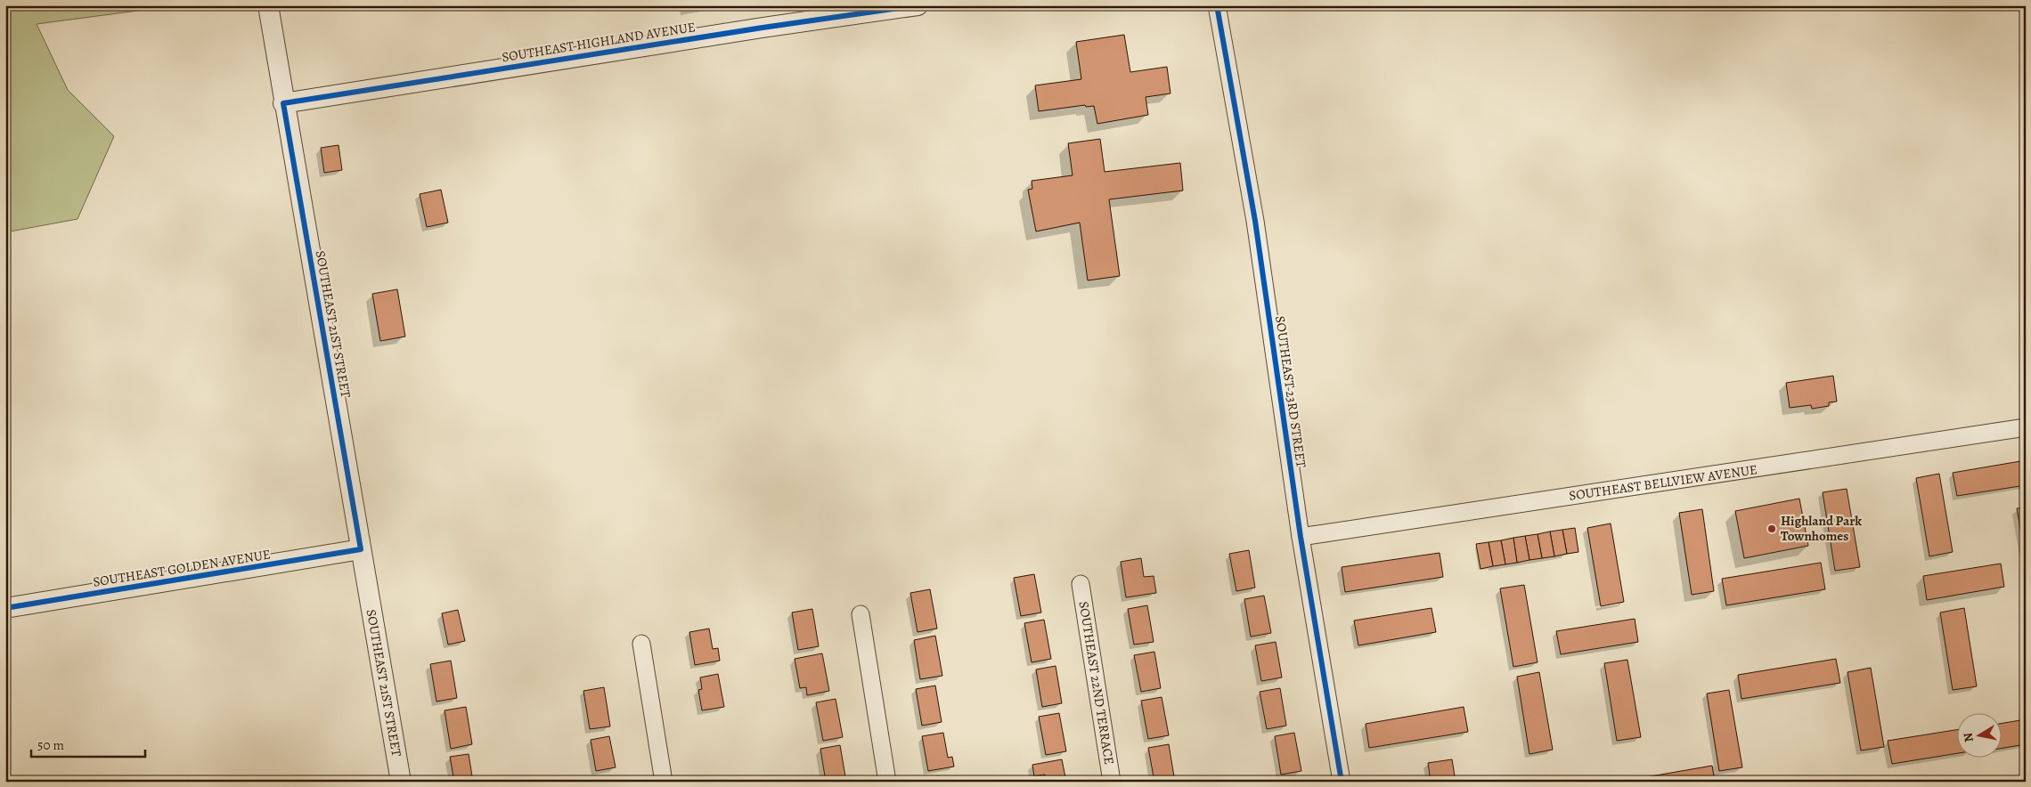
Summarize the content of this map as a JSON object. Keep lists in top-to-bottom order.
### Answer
{
  "streets": {
    "street": [
      "SOUTHEAST HIGHLAND AVENUE",
      "SOUTHEAST 21ST STREET",
      "SOUTHEAST 23RD STREET",
      "SOUTHEAST BELLVIEW AVENUE",
      "SOUTHEAST GOLDEN AVENUE",
      "SOUTHEAST 22ND TERRACE"
    ]
  },
  "crossings": [
    ["SOUTHEAST HIGHLAND AVENUE", "SOUTHEAST 21ST STREET"],
    ["SOUTHEAST 21ST STREET", "SOUTHEAST GOLDEN AVENUE"],
    ["SOUTHEAST 23RD STREET", "SOUTHEAST BELLVIEW AVENUE"]
  ],
  "places": ["Highland Park Townhomes"],
  "scale_bar": "50 m",
  "north": "left"
}
